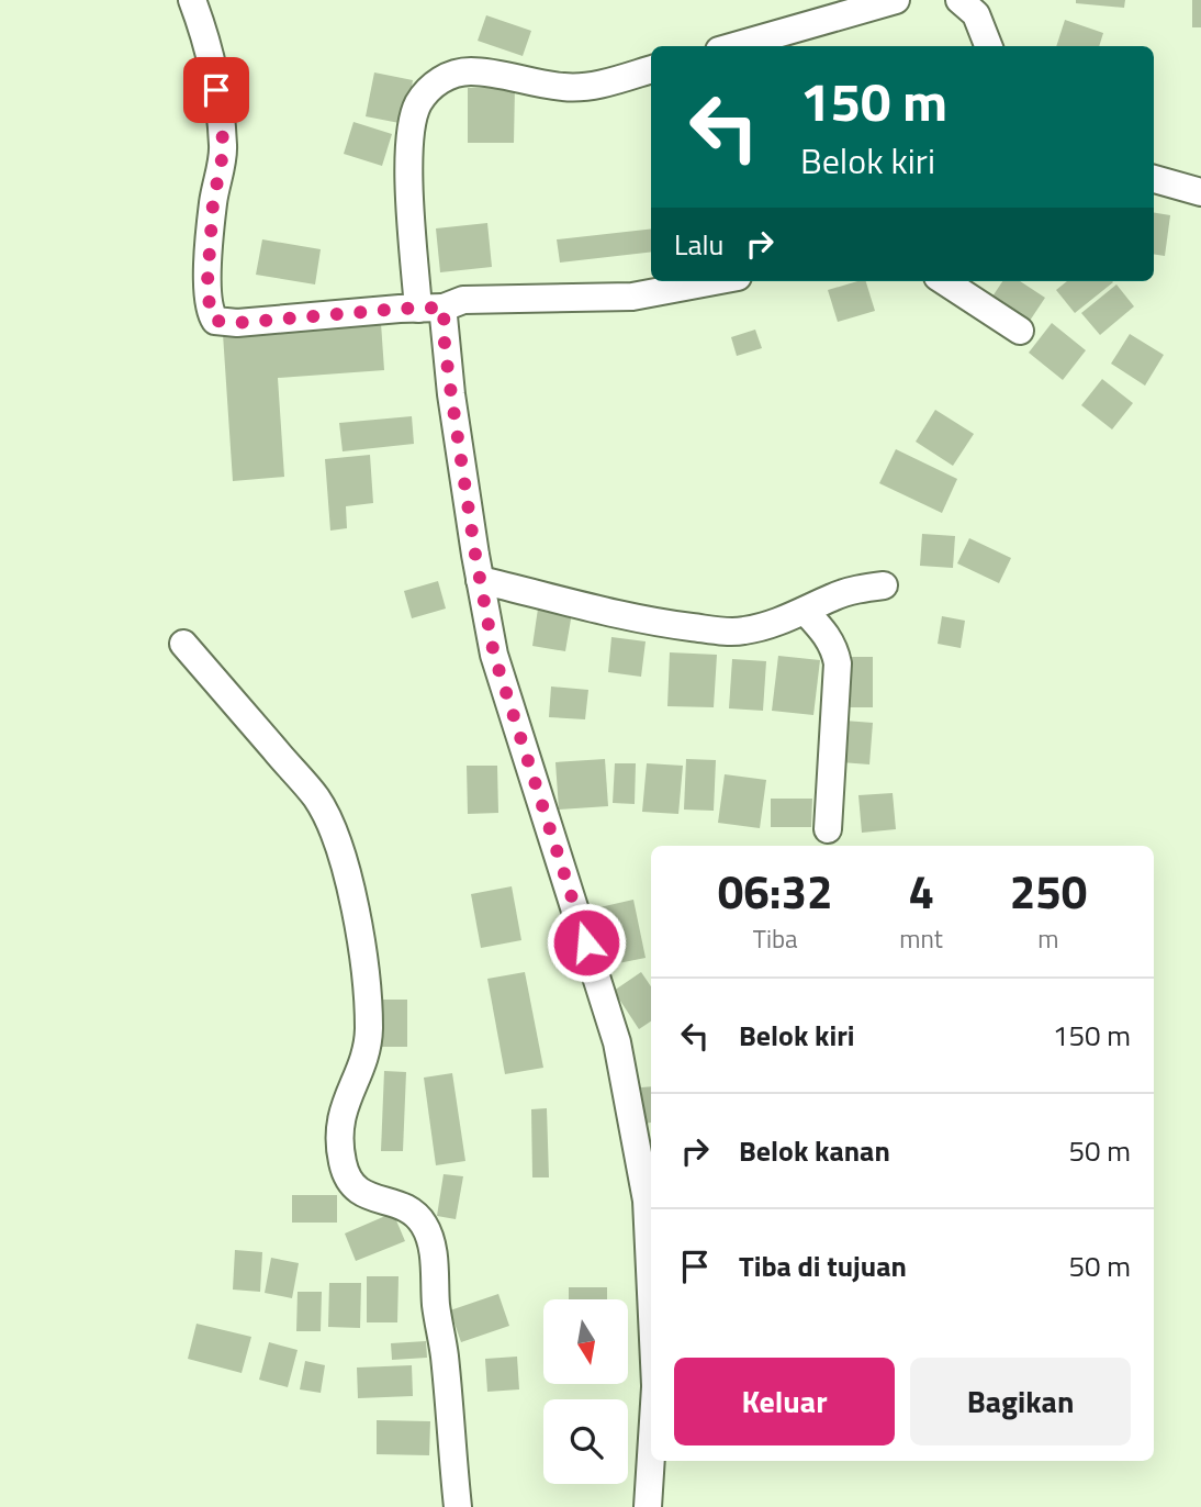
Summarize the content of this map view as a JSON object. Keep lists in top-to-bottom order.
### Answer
{
  "north": "bottom",
  "page": {
    "turn": ["150 m", "Belok kiri"],
    "then": "Lalu",
    "eta": [
      "06:32",
      "Tiba",
      "4",
      "mnt",
      "250",
      "m"
    ],
    "list": [
      {
        "name": "Belok kiri",
        "value": "150 m"
      },
      {
        "name": "Belok kanan",
        "value": "50 m"
      },
      {
        "name": "Tiba di tujuan",
        "value": "50 m"
      }
    ],
    "buttons": ["Keluar", "Bagikan"]
  }
}
